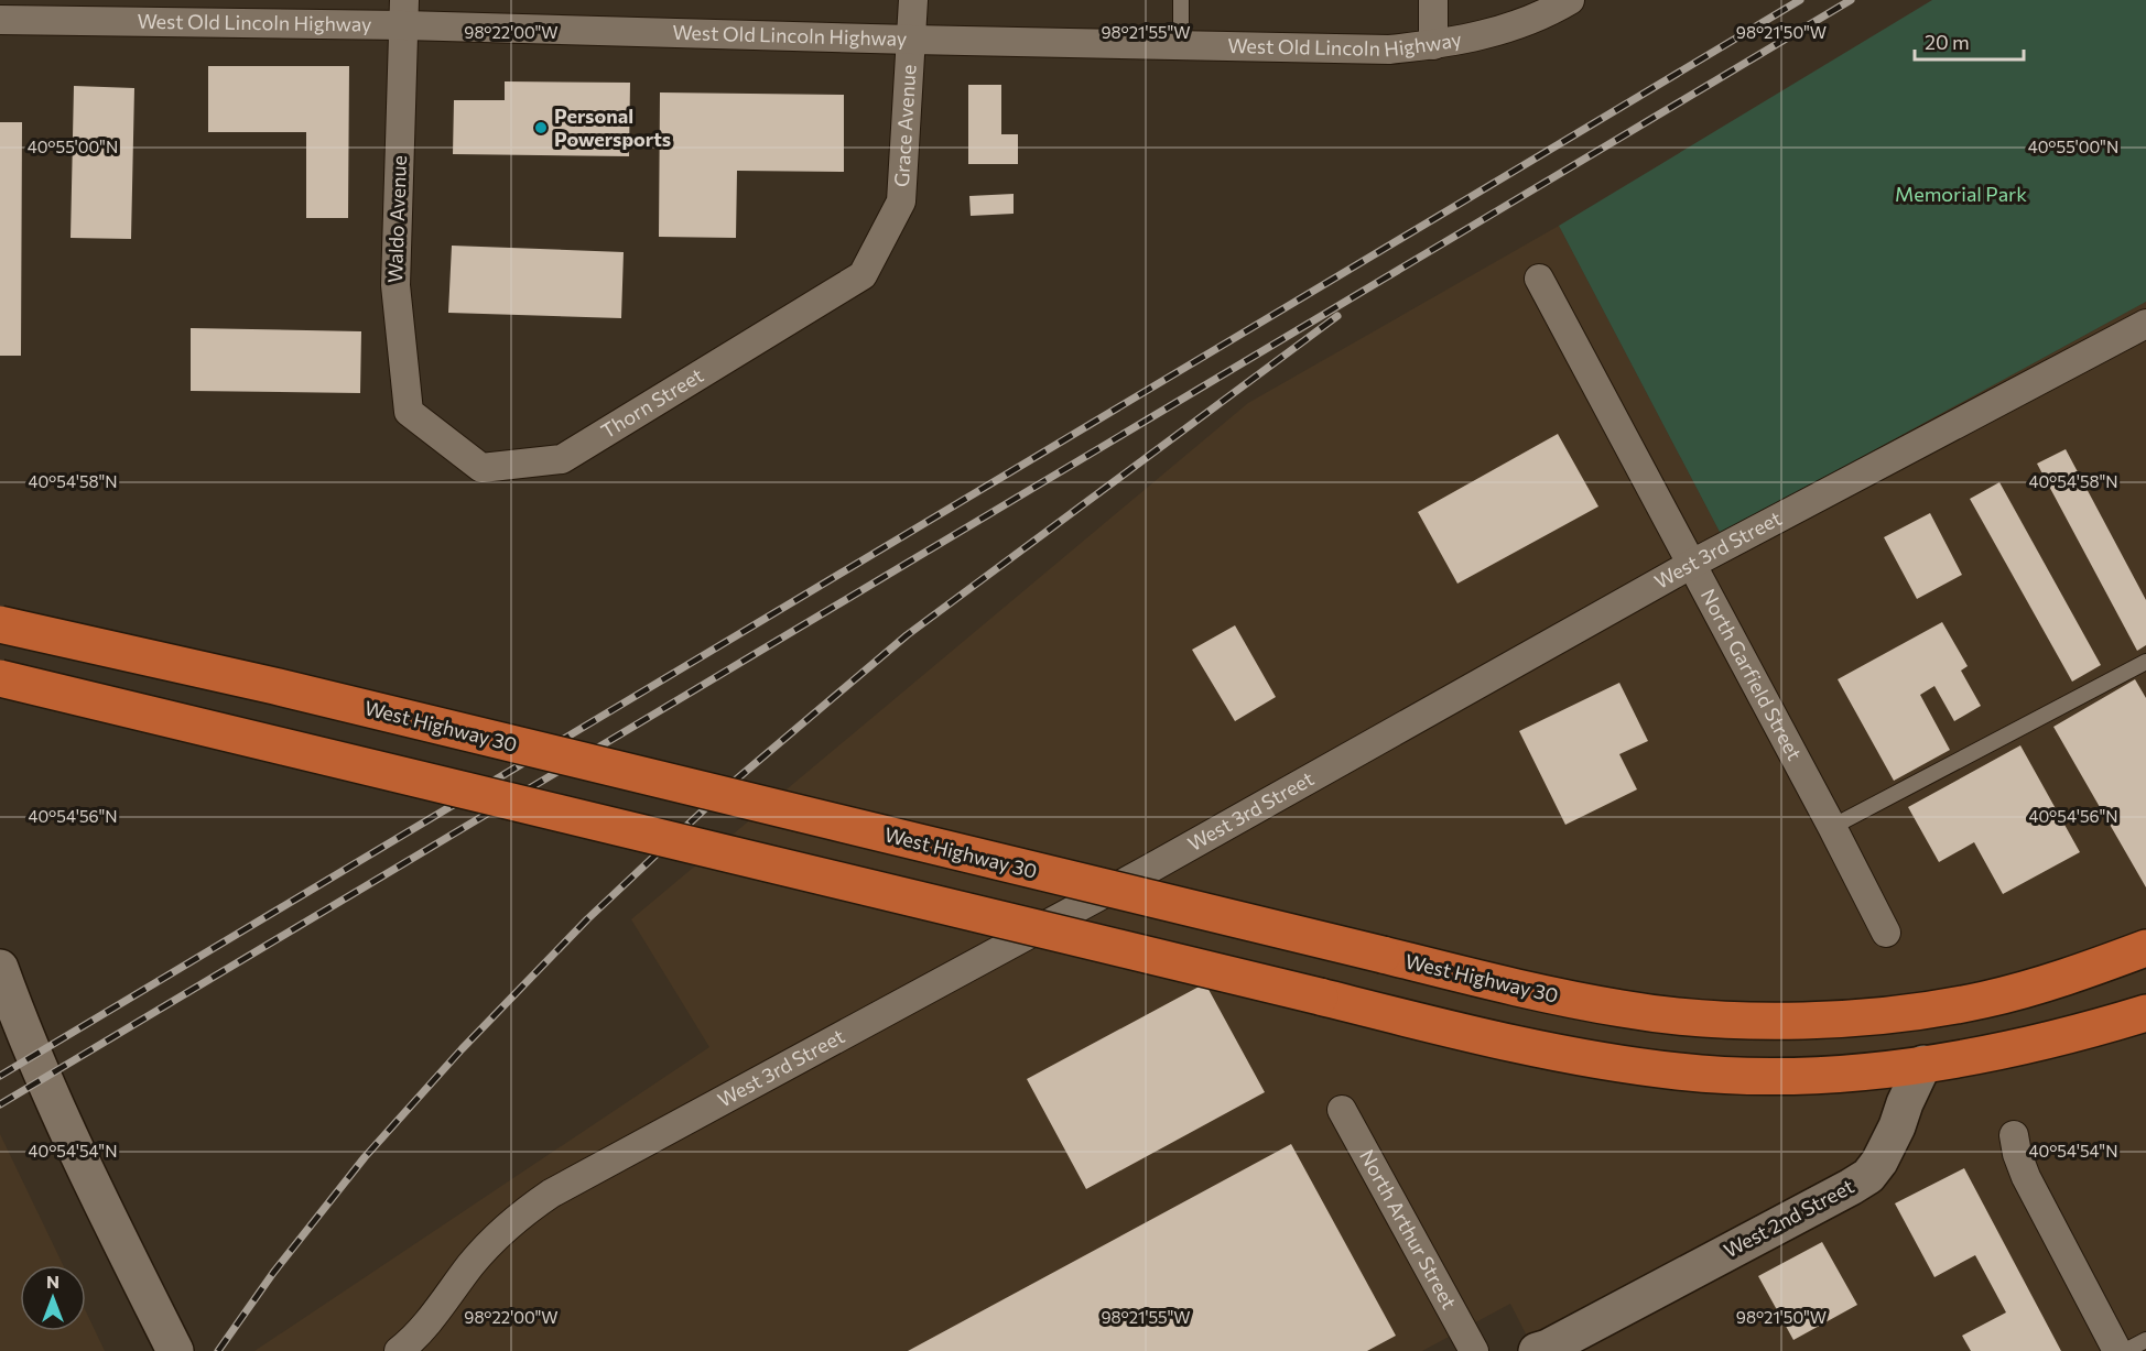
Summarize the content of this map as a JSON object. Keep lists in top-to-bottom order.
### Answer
{
  "streets": {
    "highway": ["West Highway 30"],
    "street": [
      "West Old Lincoln Highway",
      "Grace Avenue",
      "Waldo Avenue",
      "Thorn Street",
      "West 3rd Street",
      "North Garfield Street",
      "West 2nd Street",
      "North Arthur Street"
    ]
  },
  "crossings": [
    ["West Old Lincoln Highway", "Grace Avenue"],
    ["West Old Lincoln Highway", "Waldo Avenue"],
    ["Grace Avenue", "Thorn Street"],
    ["Waldo Avenue", "Thorn Street"],
    ["West 3rd Street", "North Garfield Street"]
  ],
  "parks": ["Memorial Park"],
  "places": ["Personal Powersports"],
  "scale_bar": "20 m",
  "north": "top",
  "coordinates": [
    "98°22'00\"W",
    "98°21'55\"W",
    "98°21'50\"W",
    "40°55'00\"N",
    "40°54'58\"N",
    "40°54'56\"N",
    "40°54'54\"N"
  ]
}
